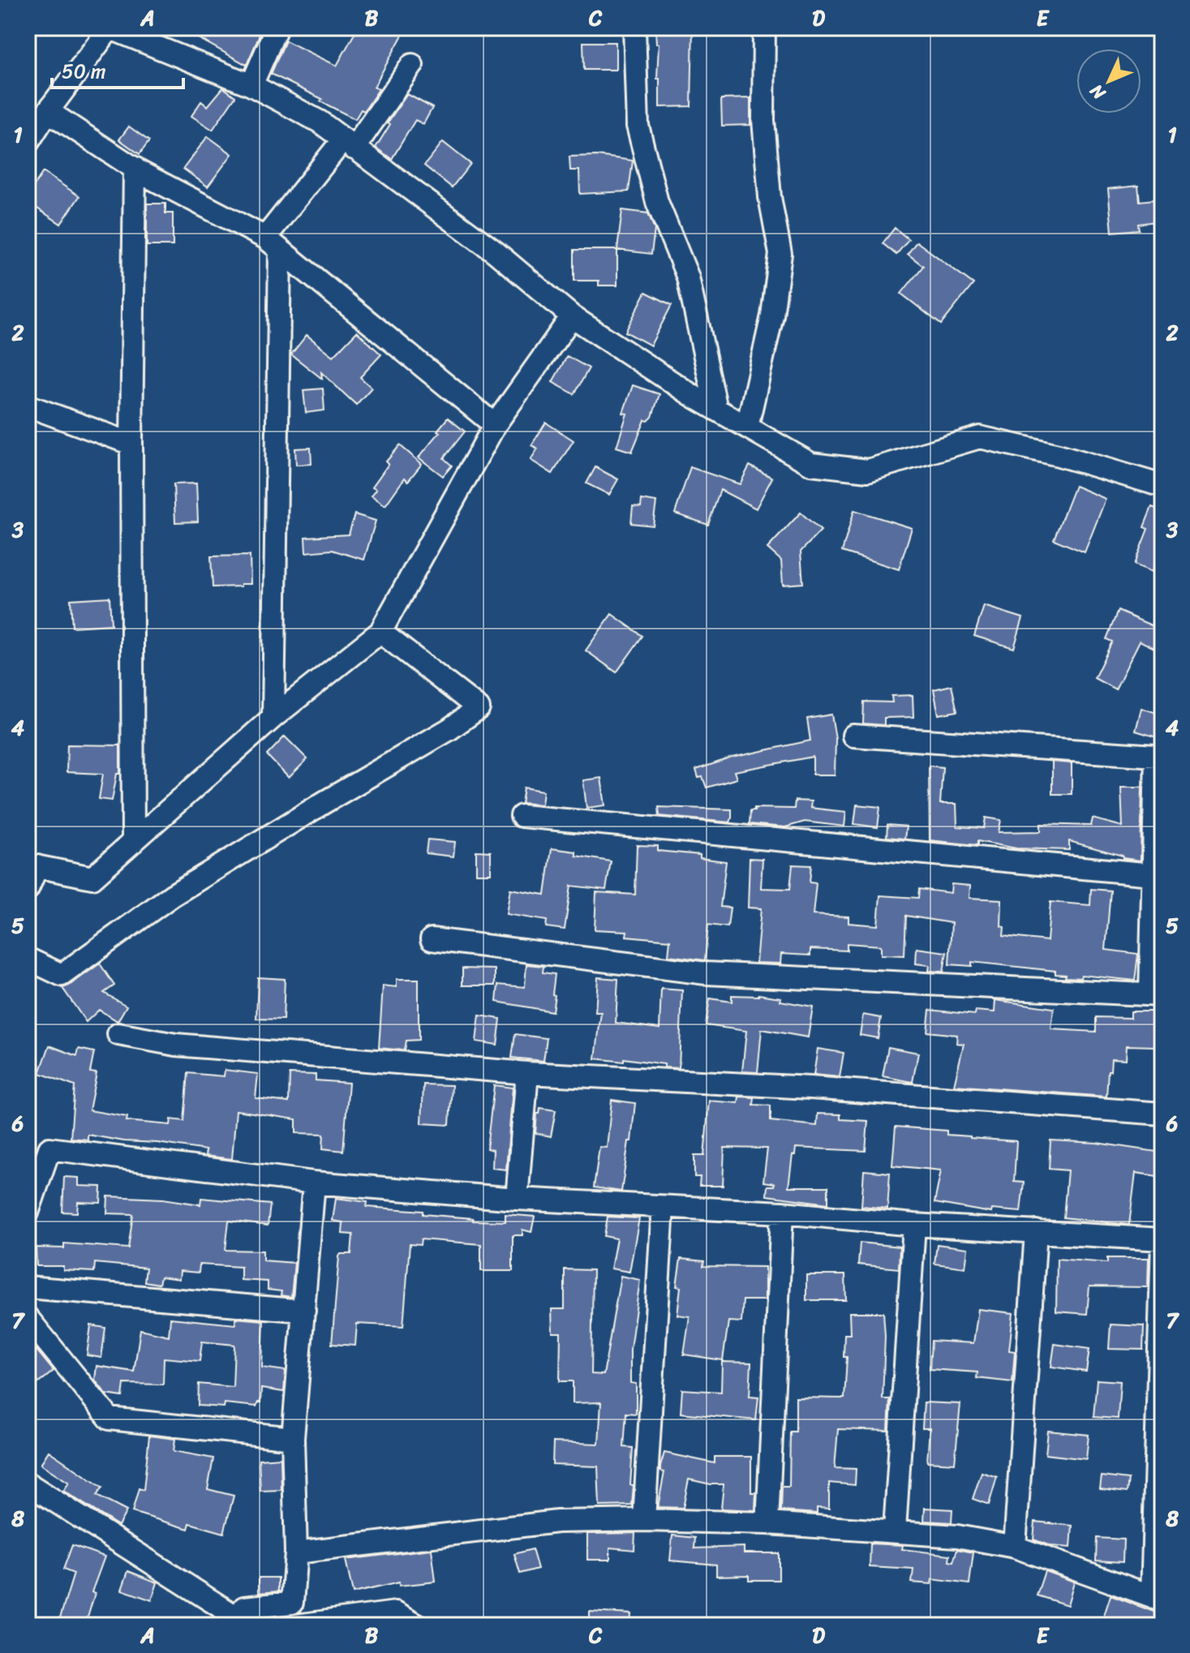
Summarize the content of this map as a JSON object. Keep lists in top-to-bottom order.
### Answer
{
  "scale_bar": "50 m",
  "north": "bottom left",
  "grid": {
    "columns": [
      "A",
      "B",
      "C",
      "D",
      "E"
    ],
    "rows": [
      "1",
      "2",
      "3",
      "4",
      "5",
      "6",
      "7",
      "8"
    ]
  }
}
